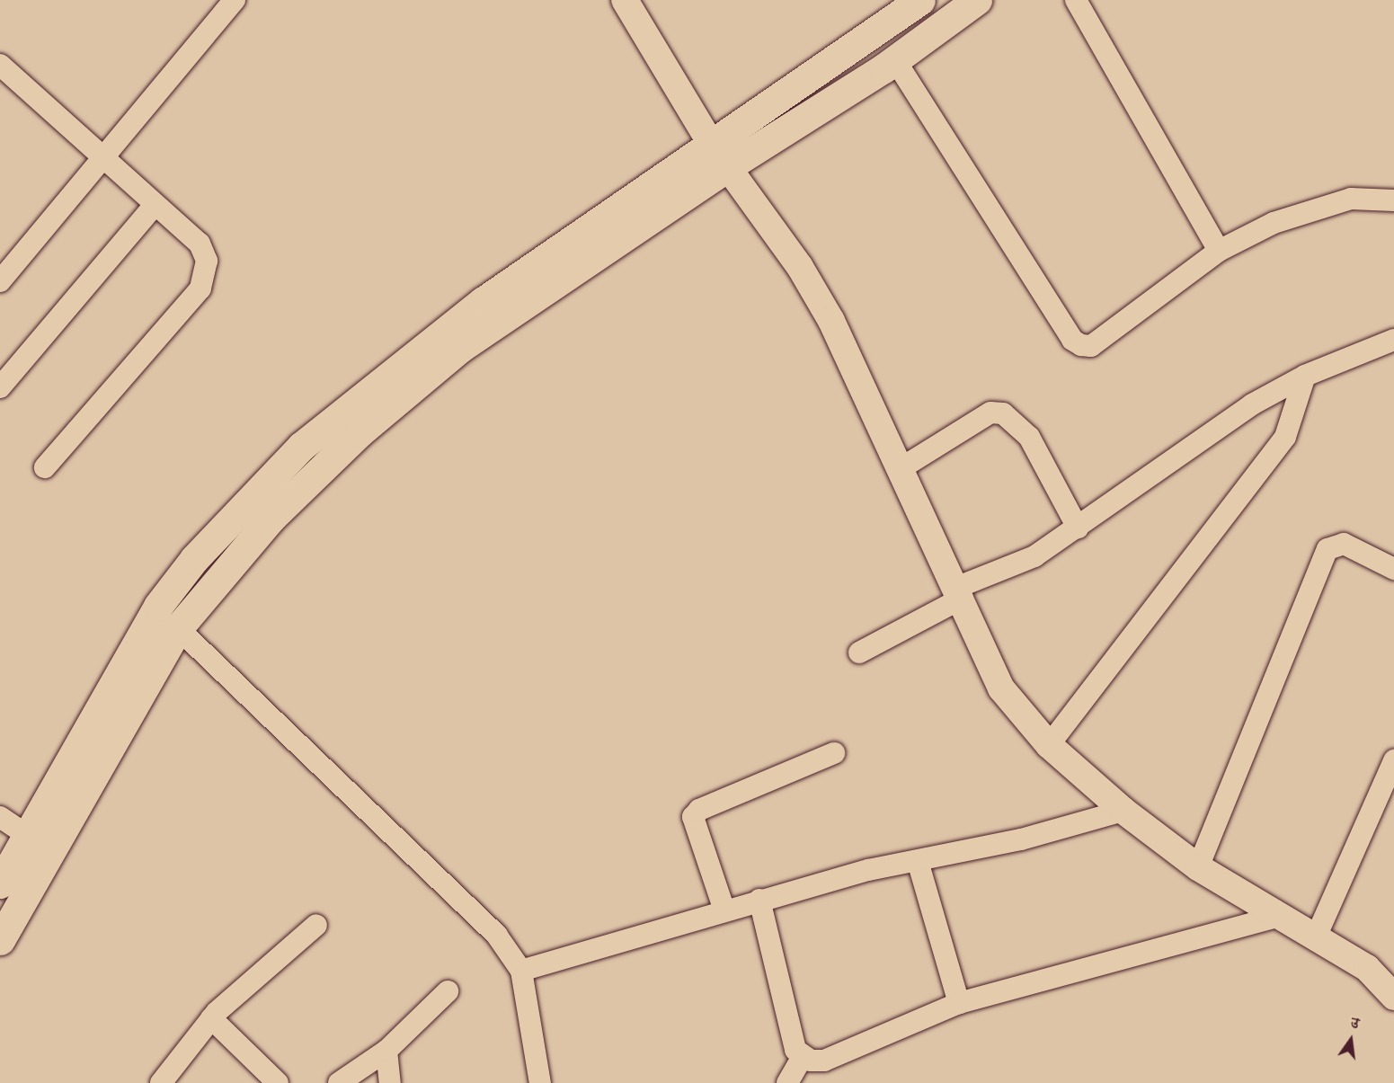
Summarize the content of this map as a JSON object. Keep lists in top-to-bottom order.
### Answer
{
  "north": "top"
}
